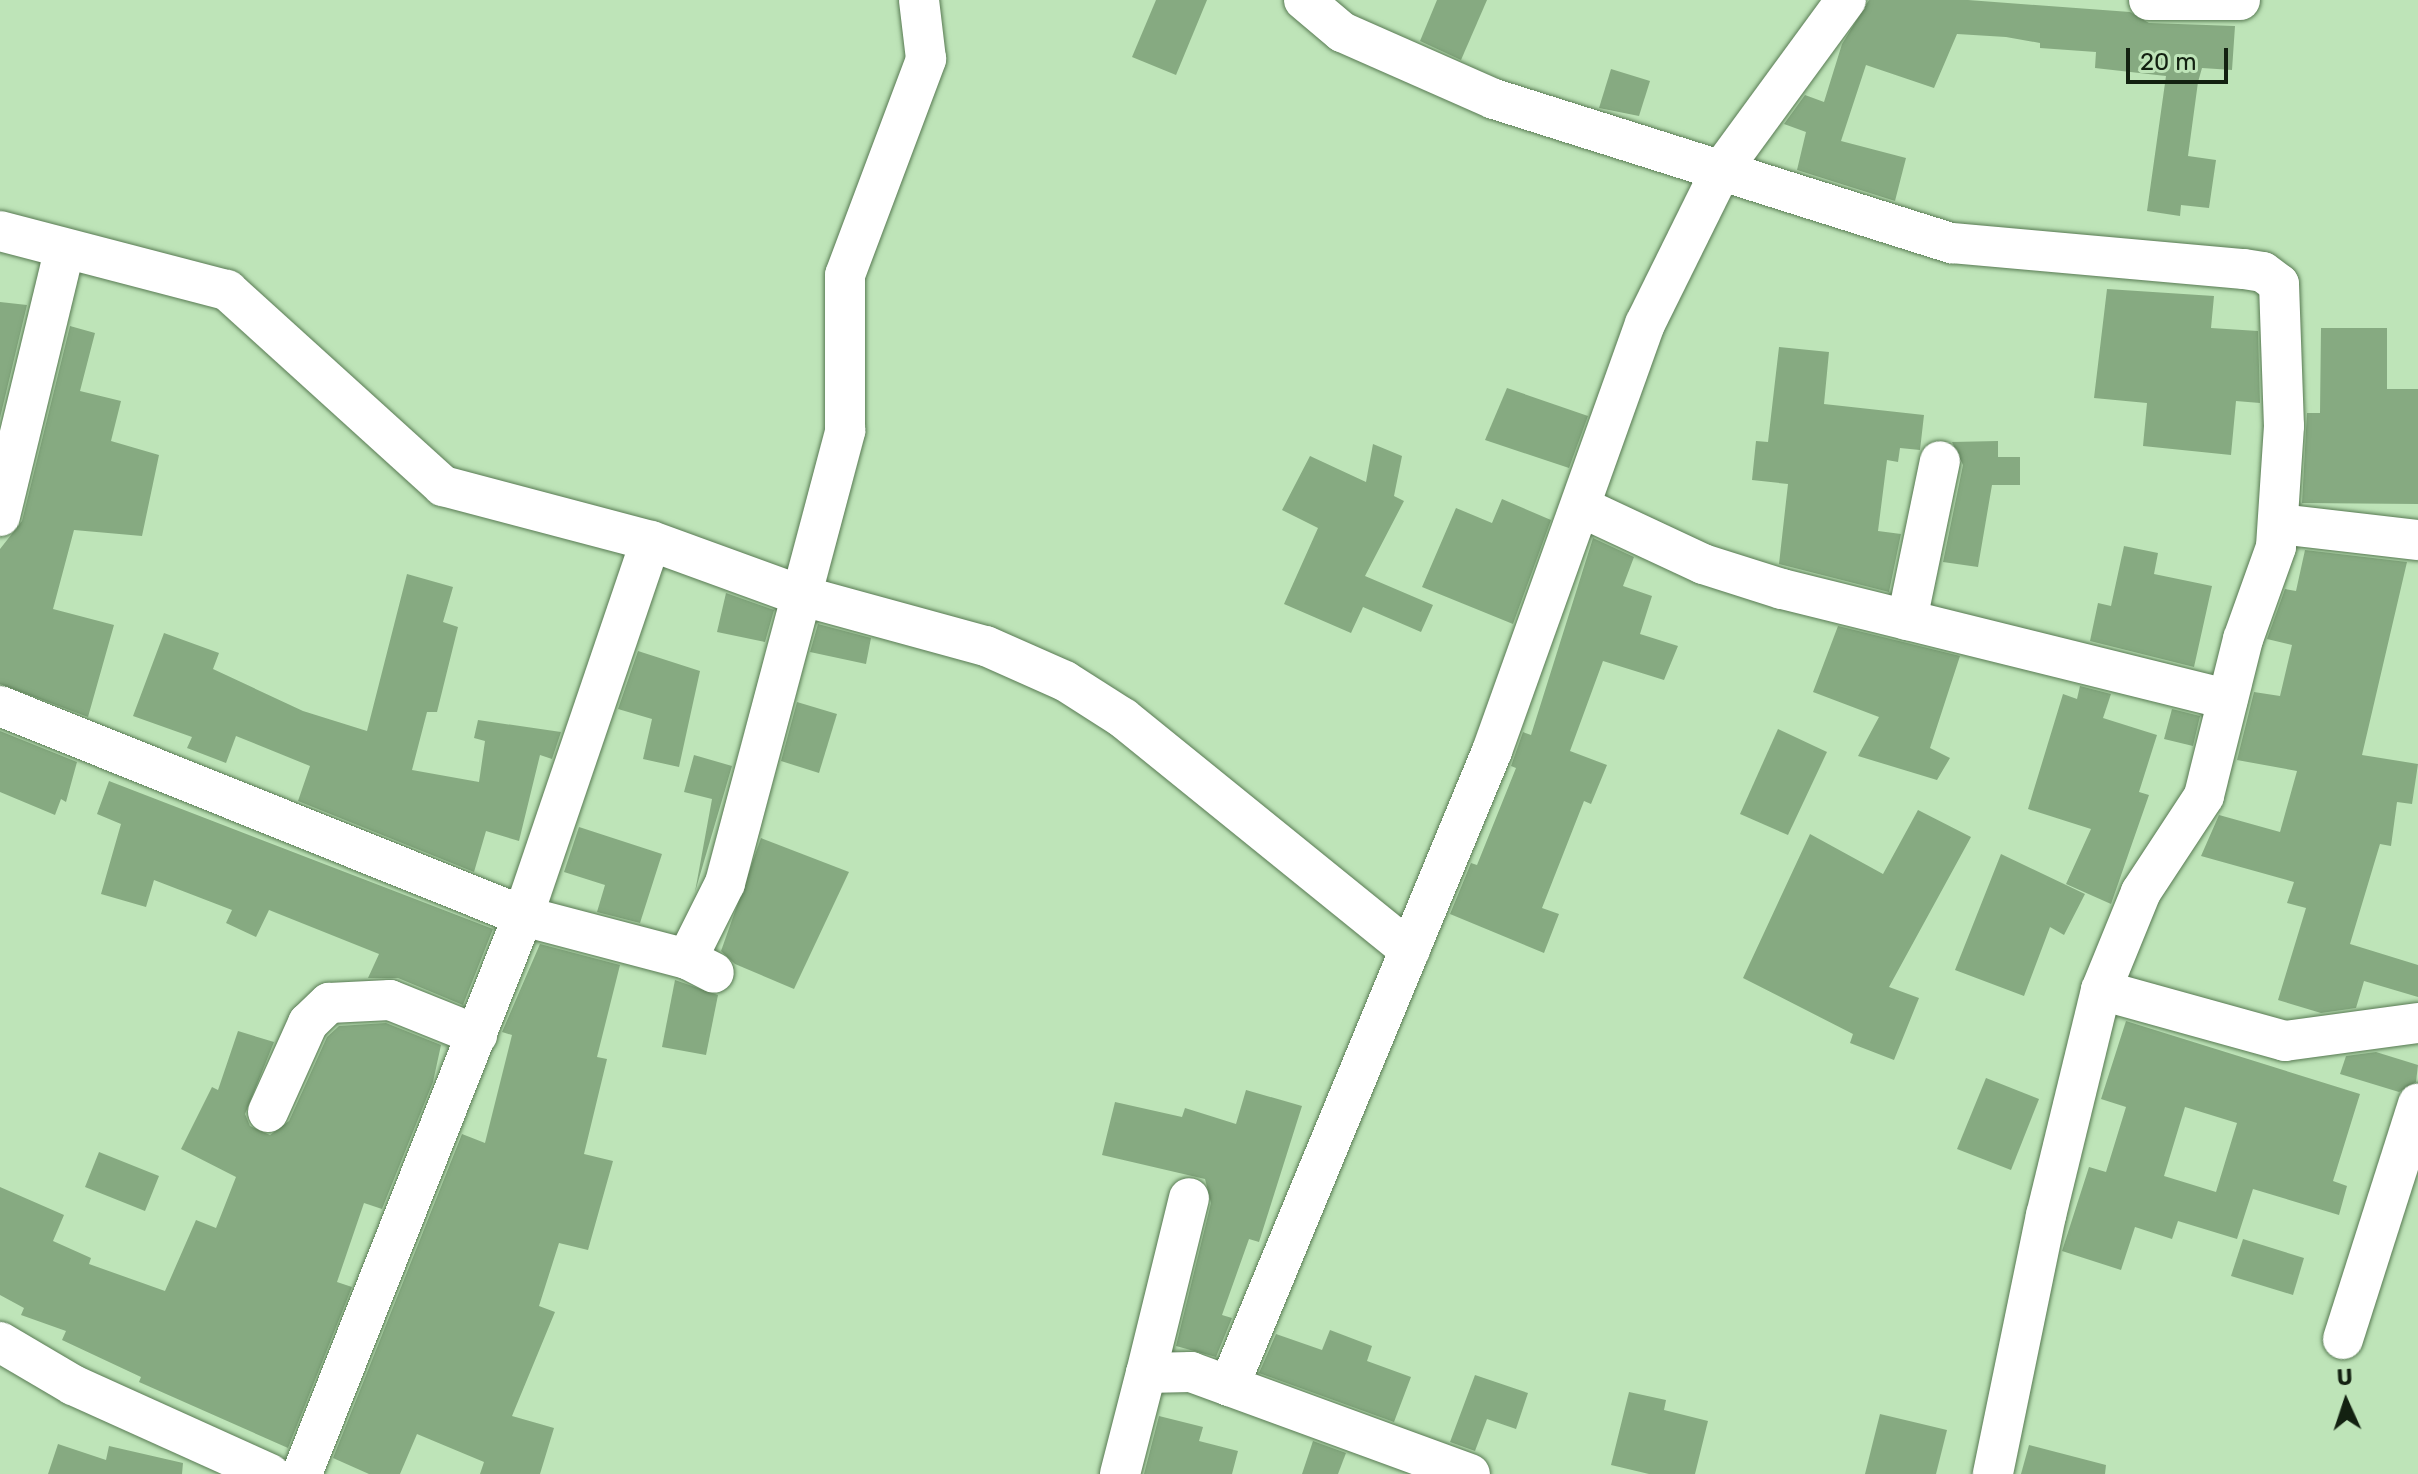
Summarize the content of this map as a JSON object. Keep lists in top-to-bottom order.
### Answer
{
  "scale_bar": "20 m",
  "north": "top"
}
